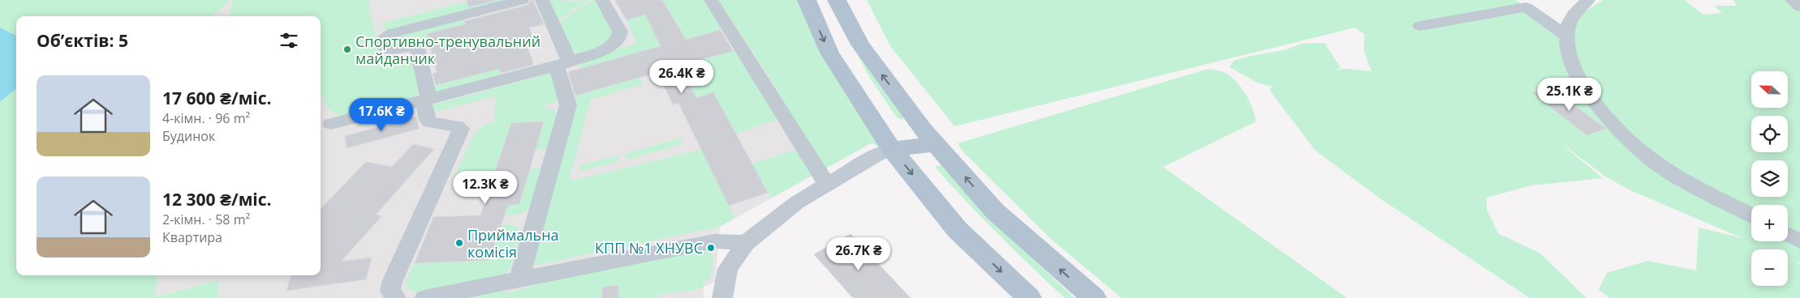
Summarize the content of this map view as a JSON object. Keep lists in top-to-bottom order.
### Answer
{
  "places": ["Спортивно-тренувальний майданчик", "Приймальна комісія", "КПП №1 ХНУВС"],
  "north": "left",
  "page": {
    "heading": "Об’єктів: 5",
    "price": [
      "26.4K ₴",
      "25.1K ₴",
      "17.6K ₴",
      "12.3K ₴",
      "26.7K ₴"
    ],
    "list": [
      {
        "name": "17 600 ₴/міс.",
        "note": "4-кімн. · 96 m² · Будинок"
      },
      {
        "name": "12 300 ₴/міс.",
        "note": "2-кімн. · 58 m² · Квартира"
      }
    ],
    "map_buttons": ["+", "−"]
  }
}
